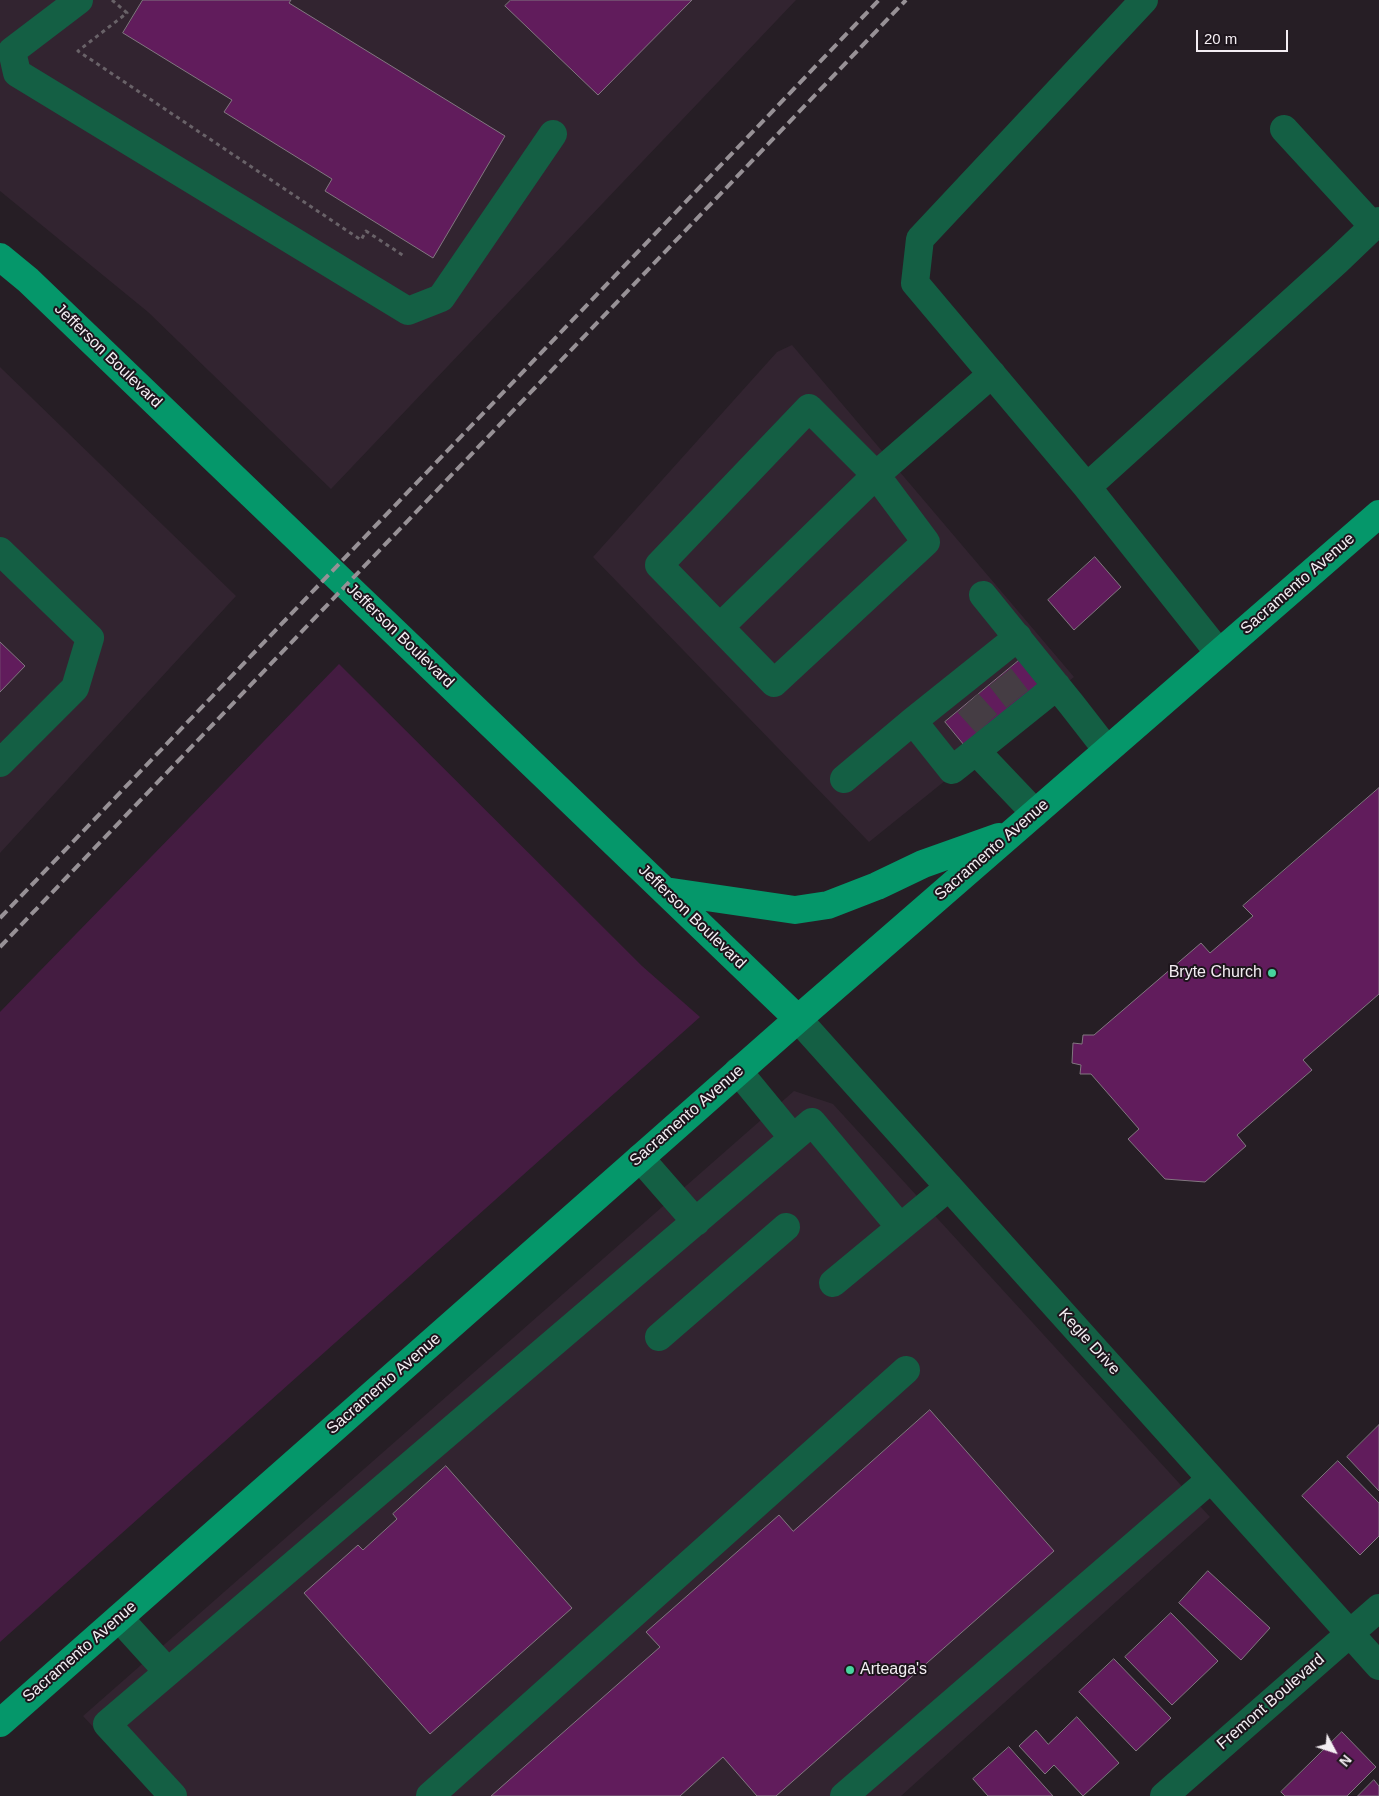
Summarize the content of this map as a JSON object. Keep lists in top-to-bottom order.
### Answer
{
  "streets": {
    "main road": ["Jefferson Boulevard", "Sacramento Avenue"],
    "street": ["Kegle Drive", "Fremont Boulevard"]
  },
  "crossings": [
    ["Jefferson Boulevard", "Sacramento Avenue"],
    ["Jefferson Boulevard", "Kegle Drive"],
    ["Sacramento Avenue", "Kegle Drive"],
    ["Kegle Drive", "Fremont Boulevard"]
  ],
  "places": ["Bryte Church", "Arteaga's"],
  "scale_bar": "20 m",
  "north": "bottom right"
}
